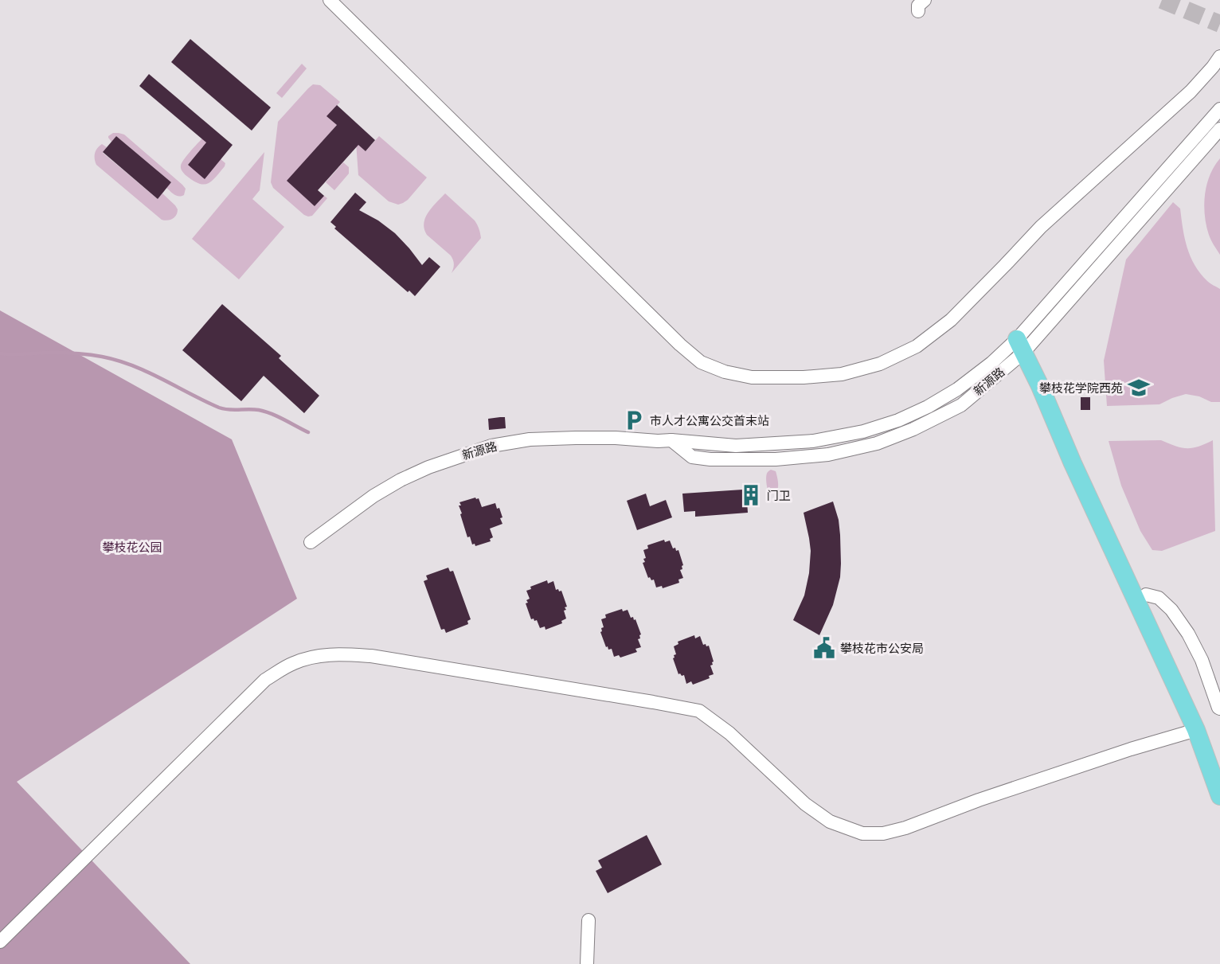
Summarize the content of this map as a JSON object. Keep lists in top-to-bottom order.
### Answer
{
  "streets": {
    "street": ["新源路"]
  },
  "parks": ["攀枝花公园"],
  "places": {
    "school or university": ["攀枝花学院西苑"],
    "parking": ["市人才公寓公交首末站"],
    "building": ["门卫"],
    "public building": ["攀枝花市公安局"]
  }
}
